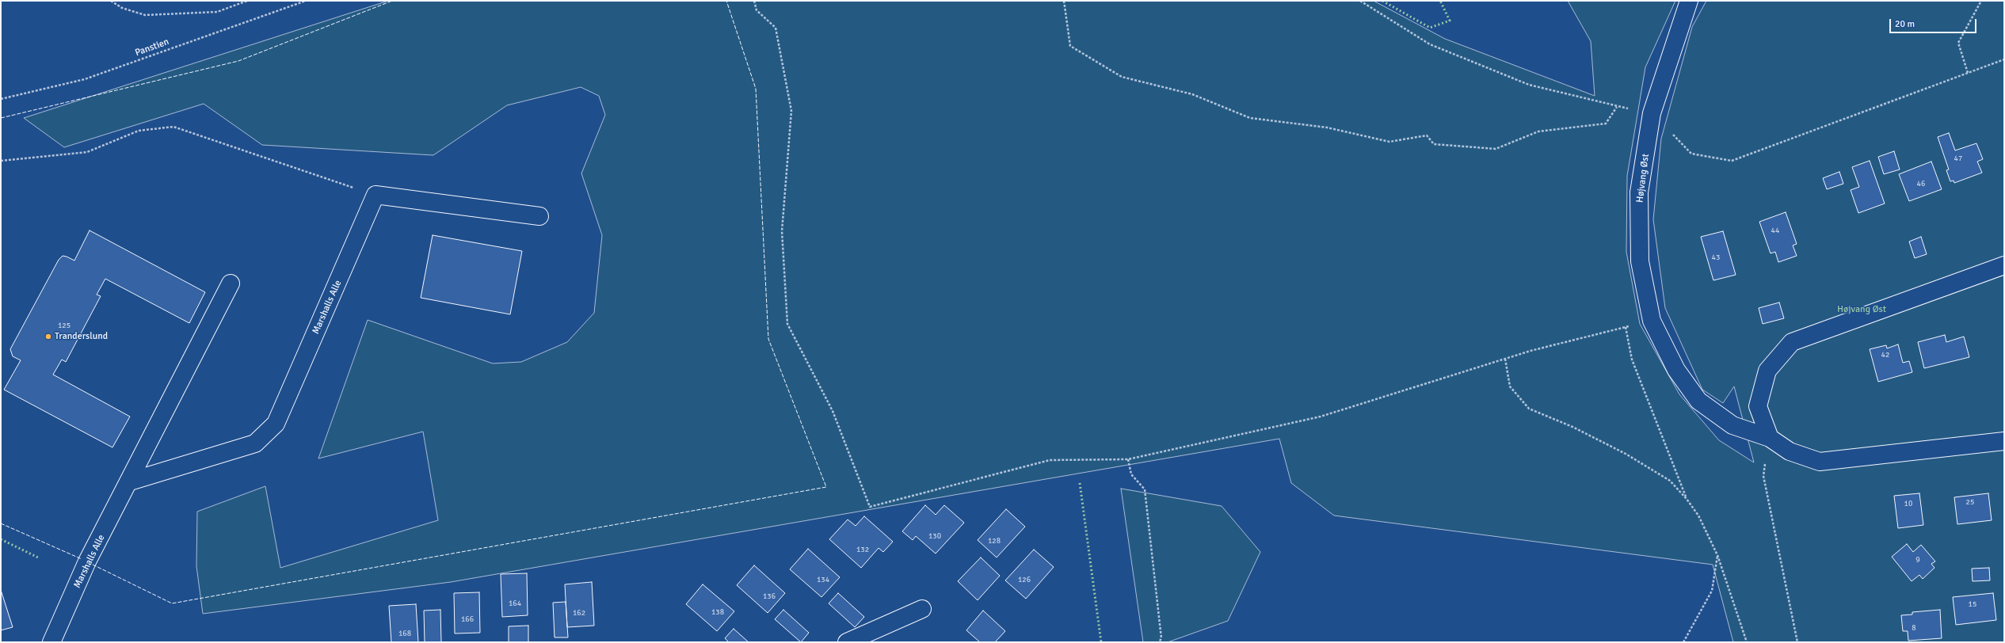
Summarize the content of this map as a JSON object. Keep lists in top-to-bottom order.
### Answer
{
  "streets": {
    "street": ["Højvang Øst", "Marshalls Alle"],
    "path": ["Panstien"]
  },
  "parks": ["Højvang Øst"],
  "places": ["Tranderslund"],
  "house_numbers": [
    "47",
    "46",
    "44",
    "43",
    "125",
    "42",
    "25",
    "10",
    "130",
    "128",
    "132",
    "9",
    "134",
    "126",
    "136",
    "164",
    "15",
    "138",
    "162",
    "166",
    "8",
    "168"
  ],
  "scale_bar": "20 m"
}
